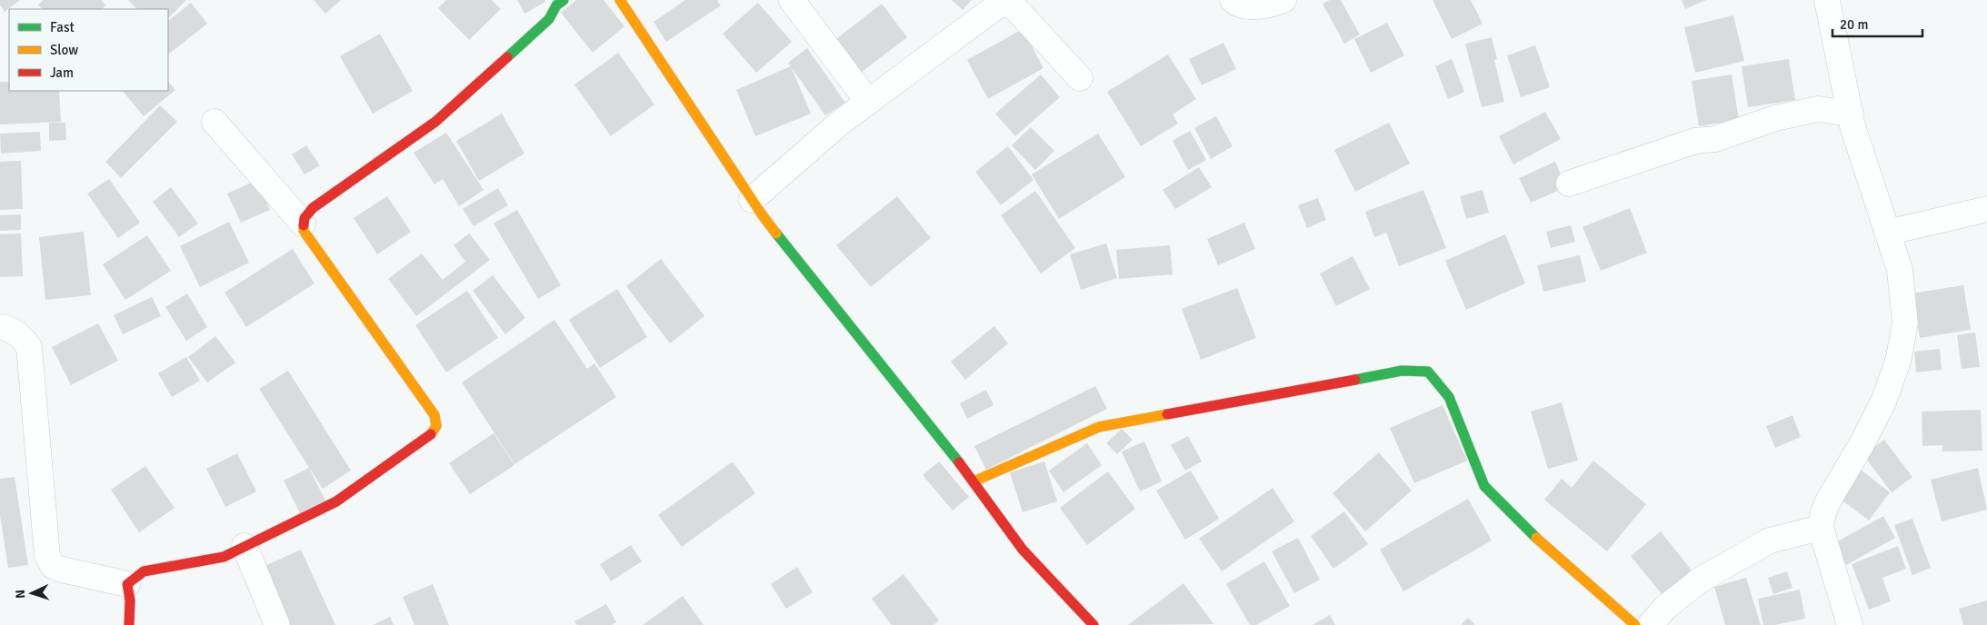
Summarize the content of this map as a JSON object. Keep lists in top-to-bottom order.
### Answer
{
  "legend": ["Fast", "Slow", "Jam"],
  "scale_bar": "20 m",
  "north": "left"
}
